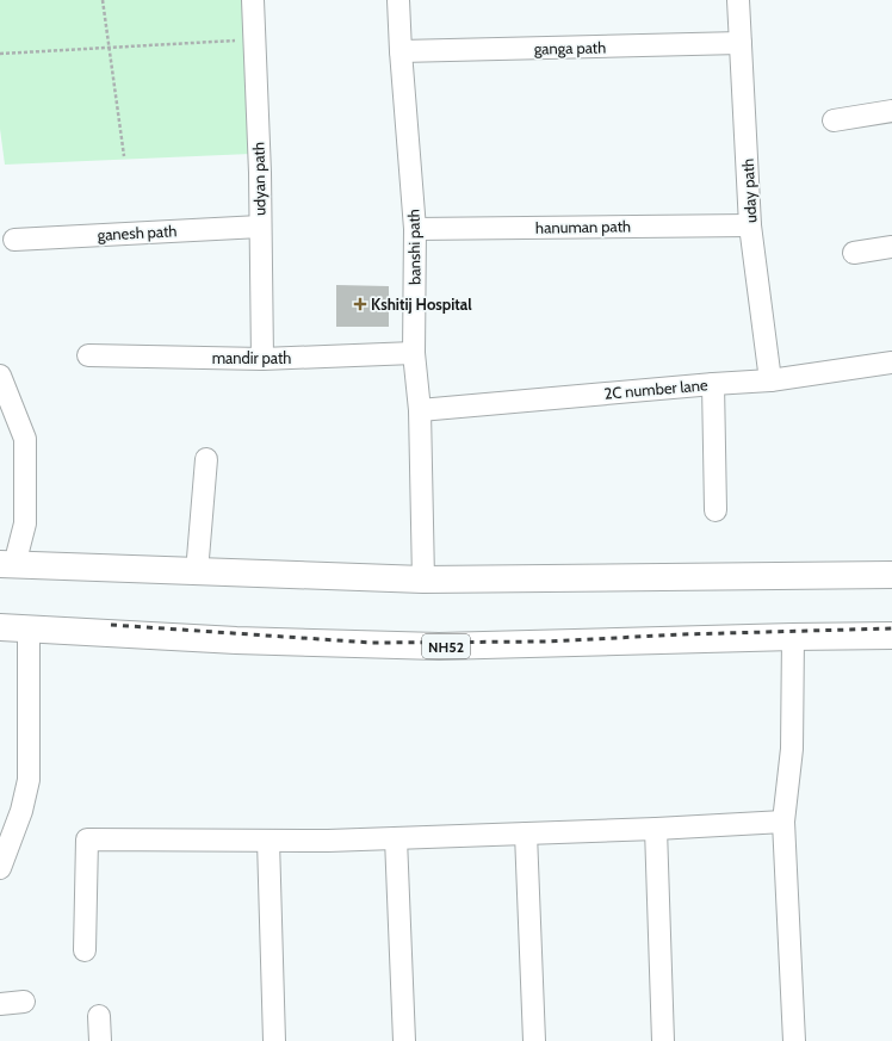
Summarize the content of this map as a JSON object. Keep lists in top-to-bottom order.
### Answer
{
  "streets": {
    "highway": ["NH52"],
    "street": [
      "ganga path",
      "udyan path",
      "uday path",
      "hanuman path",
      "ganesh path",
      "banshi path",
      "mandir path",
      "2C number lane"
    ]
  },
  "crossings": [
    ["ganga path", "uday path"],
    ["ganga path", "banshi path"],
    ["udyan path", "ganesh path"],
    ["udyan path", "mandir path"],
    ["uday path", "hanuman path"],
    ["uday path", "2C number lane"],
    ["hanuman path", "banshi path"],
    ["banshi path", "mandir path"],
    ["banshi path", "2C number lane"]
  ],
  "places": {
    "health": ["Kshitij Hospital"]
  }
}
